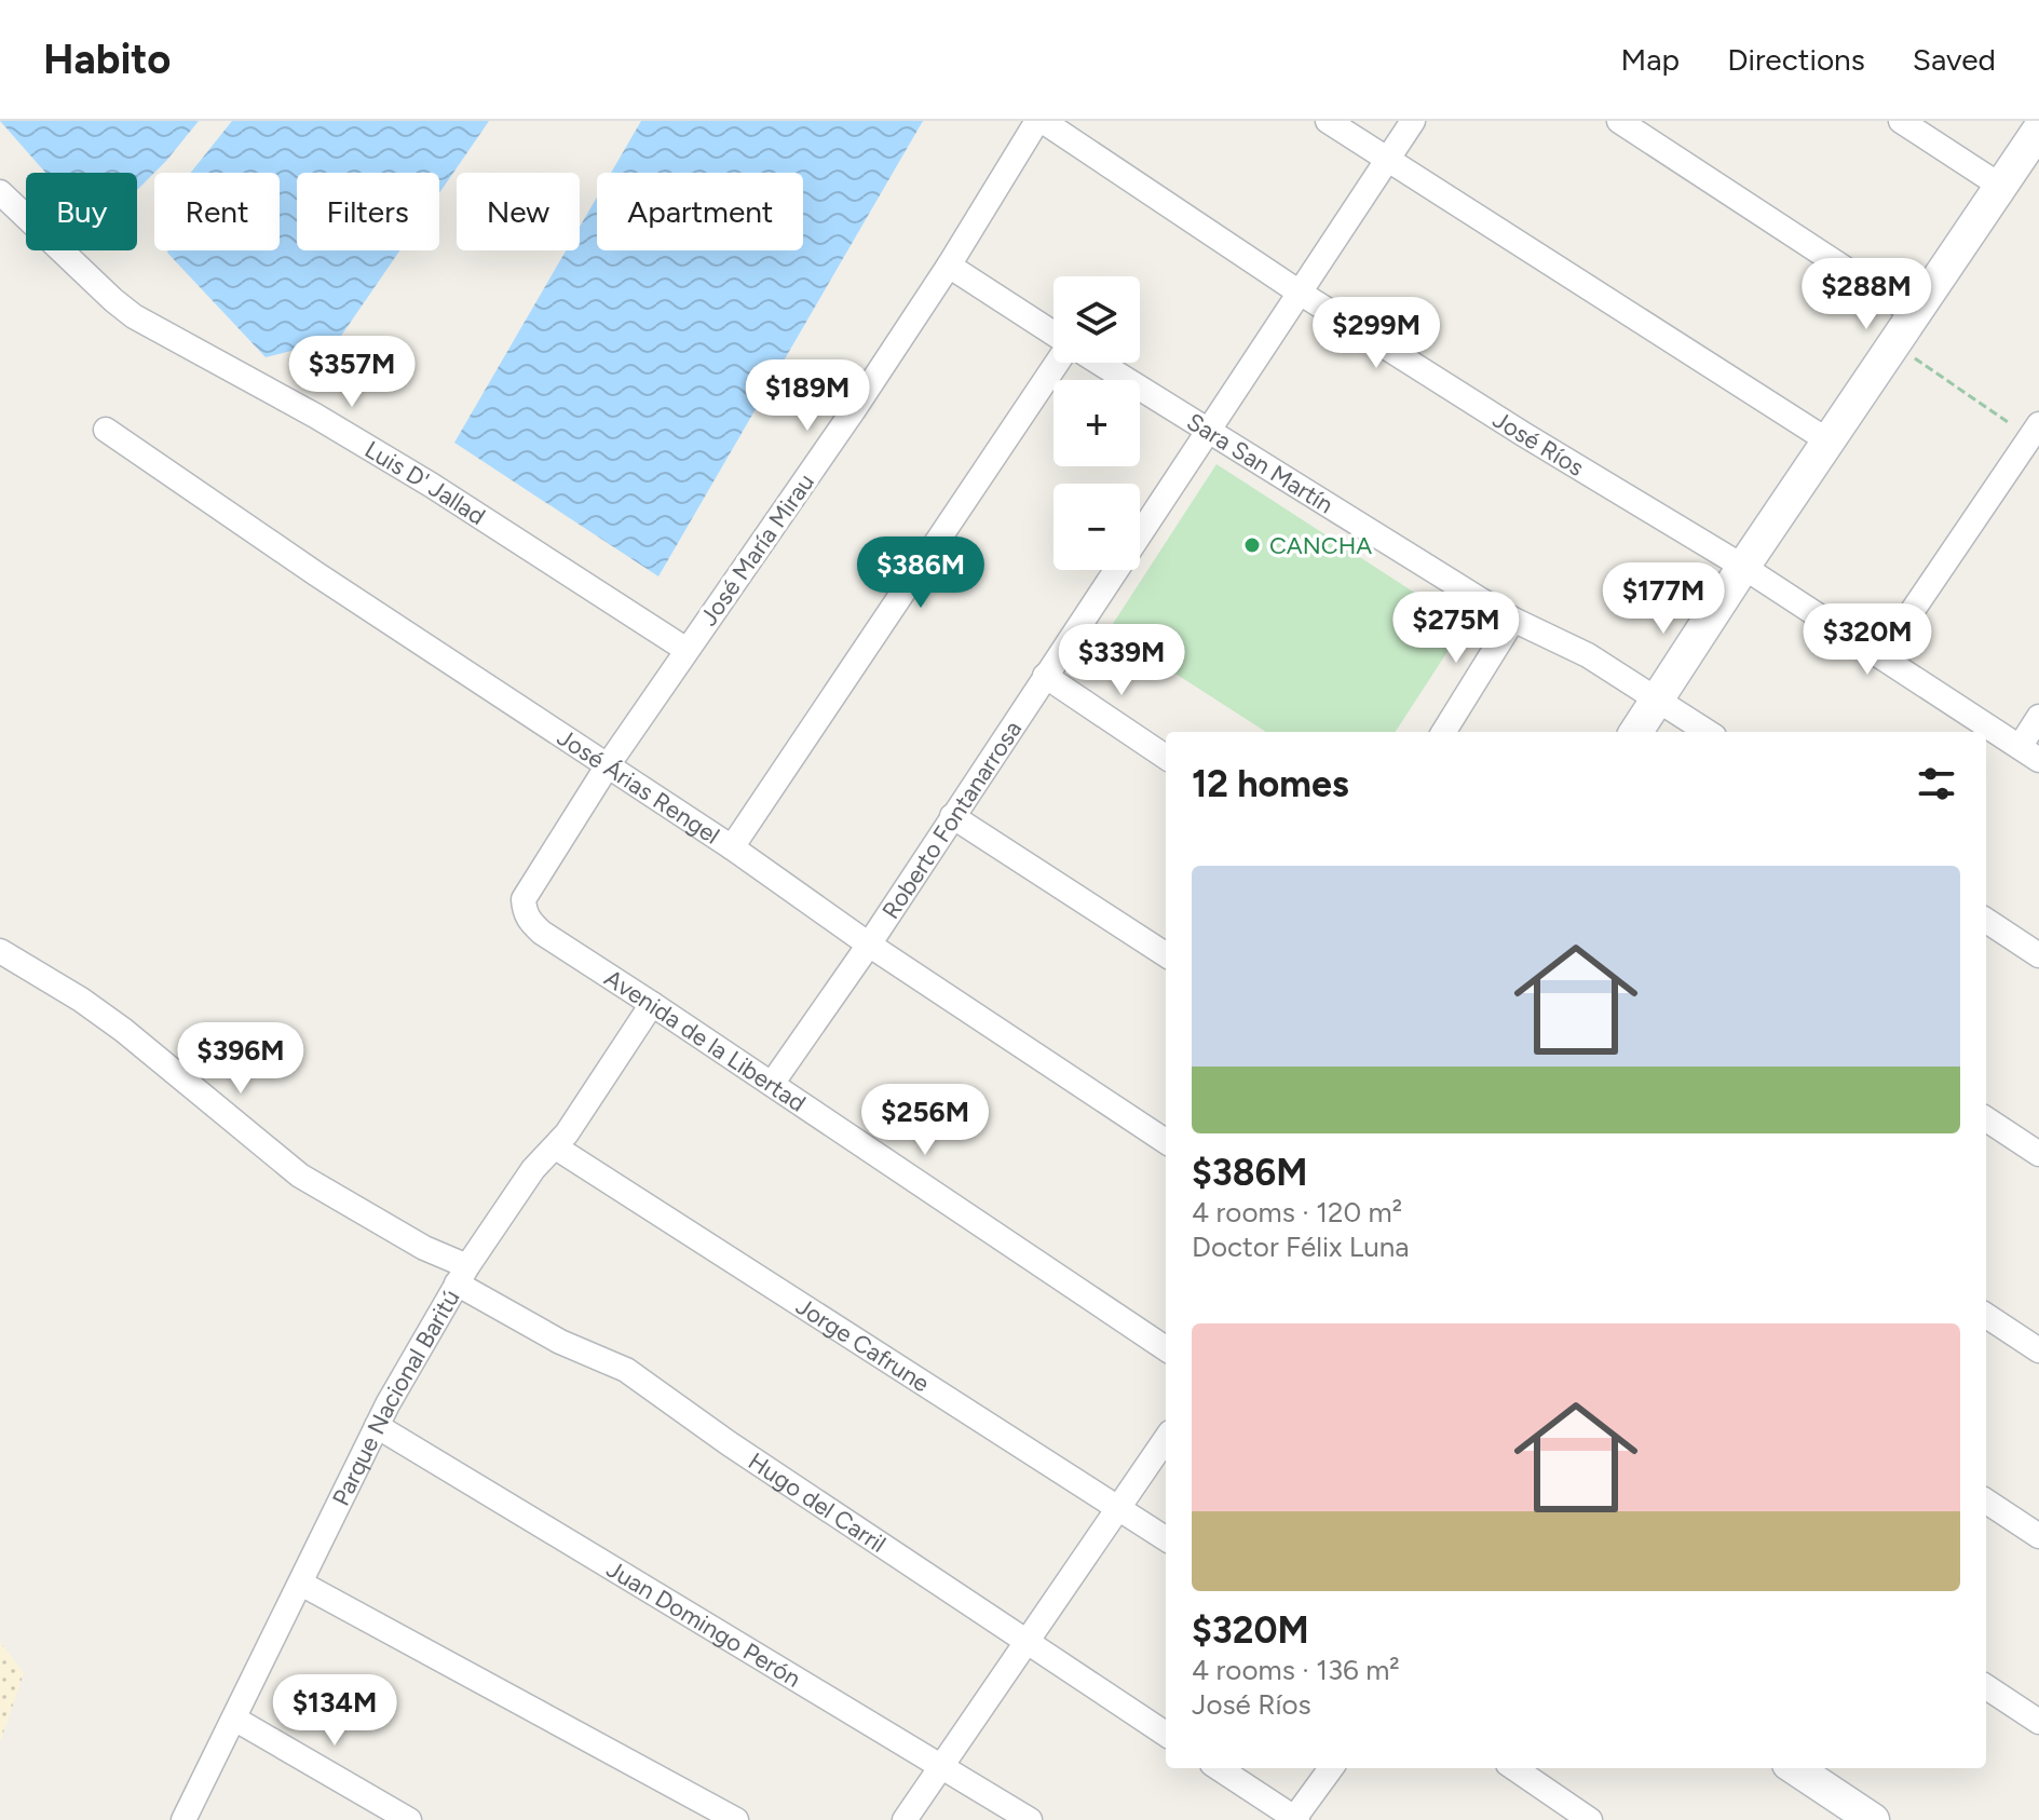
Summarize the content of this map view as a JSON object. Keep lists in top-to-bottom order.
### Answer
{
  "streets": {
    "street": [
      "José Ríos",
      "Sara San Martín",
      "Luis D' Jallad",
      "José María Mirau",
      "José Árias Rengel",
      "Roberto Fontanarrosa",
      "Avenida de la Libertad",
      "Jorge Cafrune",
      "Parque Nacional Baritú",
      "Hugo del Carril",
      "Juan Domingo Perón"
    ]
  },
  "crossings": [
    ["José Ríos", "José María Mirau"],
    ["José Ríos", "Roberto Fontanarrosa"],
    ["Sara San Martín", "Roberto Fontanarrosa"],
    ["Luis D' Jallad", "José María Mirau"],
    ["José María Mirau", "José Árias Rengel"],
    ["José María Mirau", "Avenida de la Libertad"],
    ["José Árias Rengel", "Roberto Fontanarrosa"],
    ["Roberto Fontanarrosa", "Avenida de la Libertad"],
    ["Avenida de la Libertad", "Parque Nacional Baritú"],
    ["Jorge Cafrune", "Parque Nacional Baritú"],
    ["Parque Nacional Baritú", "Hugo del Carril"],
    ["Parque Nacional Baritú", "Juan Domingo Perón"]
  ],
  "places": ["CANCHA"],
  "page": {
    "header": "Habito",
    "nav": ["Map", "Directions", "Saved"],
    "chip": [
      "Buy",
      "Rent",
      "Filters",
      "New",
      "Apartment"
    ],
    "price": [
      "$288M",
      "$299M",
      "$357M",
      "$189M",
      "$386M",
      "$177M",
      "$275M",
      "$320M",
      "$339M",
      "$396M",
      "$256M",
      "$134M"
    ],
    "map_buttons": ["+", "−"],
    "heading": "12 homes",
    "list": [
      {
        "name": "$386M",
        "note": "4 rooms · 120 m² · Doctor Félix Luna"
      },
      {
        "name": "$320M",
        "note": "4 rooms · 136 m² · José Ríos"
      }
    ]
  }
}
